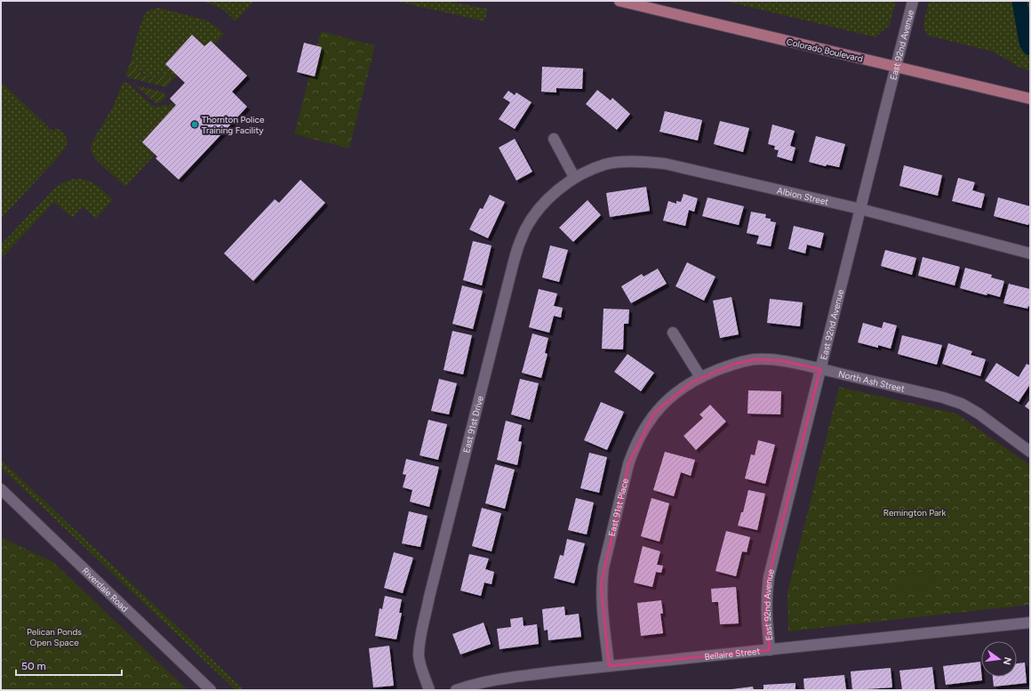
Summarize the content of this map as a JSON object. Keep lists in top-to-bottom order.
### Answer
{
  "streets": {
    "main road": ["Colorado Boulevard"],
    "street": [
      "East 92nd Avenue",
      "Albion Street",
      "North Ash Street",
      "East 91st Drive",
      "East 91st Place",
      "Riverdale Road",
      "Bellaire Street"
    ]
  },
  "crossings": [
    ["East 92nd Avenue", "Colorado Boulevard"],
    ["East 92nd Avenue", "Albion Street"],
    ["East 92nd Avenue", "North Ash Street"],
    ["East 92nd Avenue", "Bellaire Street"],
    ["Albion Street", "East 91st Drive"],
    ["North Ash Street", "East 91st Place"],
    ["East 91st Place", "Bellaire Street"]
  ],
  "parks": ["Remington Park", "Pelican Ponds Open Space"],
  "places": ["Thornton Police Training Facility"],
  "scale_bar": "50 m",
  "north": "right"
}
